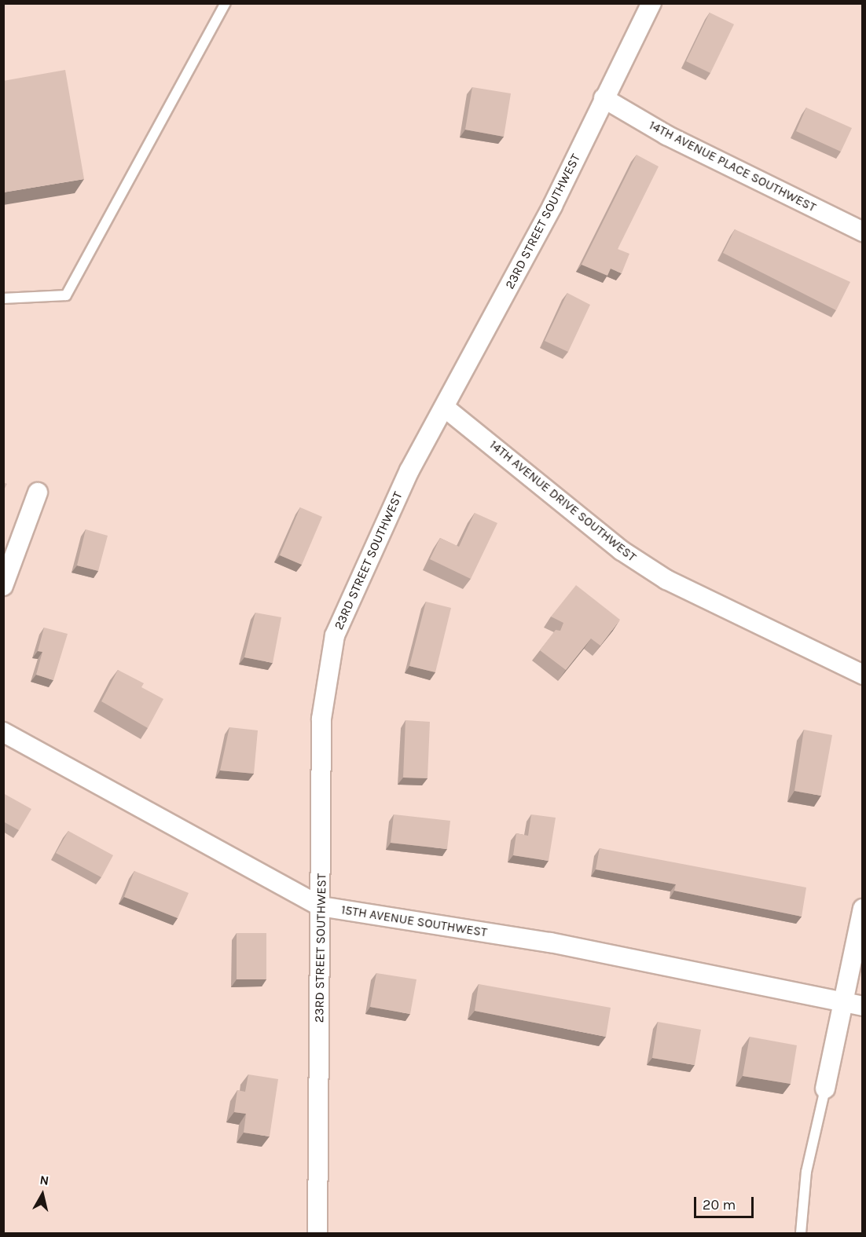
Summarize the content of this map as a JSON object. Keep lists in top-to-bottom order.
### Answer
{
  "streets": {
    "street": [
      "14TH AVENUE PLACE SOUTHWEST",
      "23RD STREET SOUTHWEST",
      "14TH AVENUE DRIVE SOUTHWEST",
      "15TH AVENUE SOUTHWEST"
    ]
  },
  "crossings": [
    ["14TH AVENUE PLACE SOUTHWEST", "23RD STREET SOUTHWEST"],
    ["23RD STREET SOUTHWEST", "14TH AVENUE DRIVE SOUTHWEST"],
    ["23RD STREET SOUTHWEST", "15TH AVENUE SOUTHWEST"]
  ],
  "scale_bar": "20 m",
  "north": "top"
}
